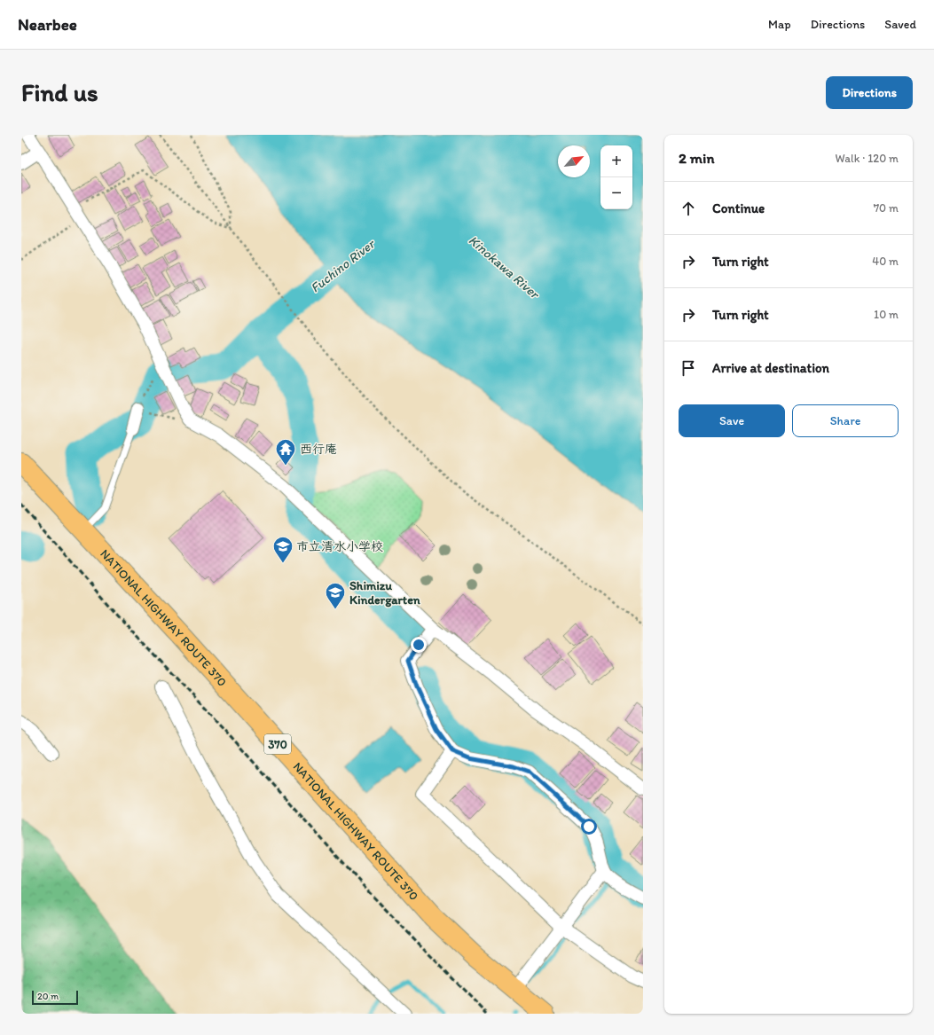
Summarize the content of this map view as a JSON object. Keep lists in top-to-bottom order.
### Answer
{
  "streets": {
    "highway": ["NATIONAL HIGHWAY ROUTE 370", "370"]
  },
  "water": ["Fuchino River", "Kinokawa River"],
  "places": {
    "temple": ["西行庵"],
    "school or university": ["市立清水小学校", "Shimizu Kindergarten"]
  },
  "scale_bar": "20 m",
  "north": "top right",
  "page": {
    "header": "Nearbee",
    "nav": ["Map", "Directions", "Saved"],
    "buttons": [
      "Directions",
      ["Save", "Share"]
    ],
    "title": "Find us",
    "heading": ["2 min", "Walk · 120 m"],
    "map_buttons": ["+", "−"],
    "list": [
      ["Continue", "70 m"],
      ["Turn right", "40 m"],
      ["Turn right", "10 m"],
      "Arrive at destination"
    ],
    "scale": "20 m"
  }
}
